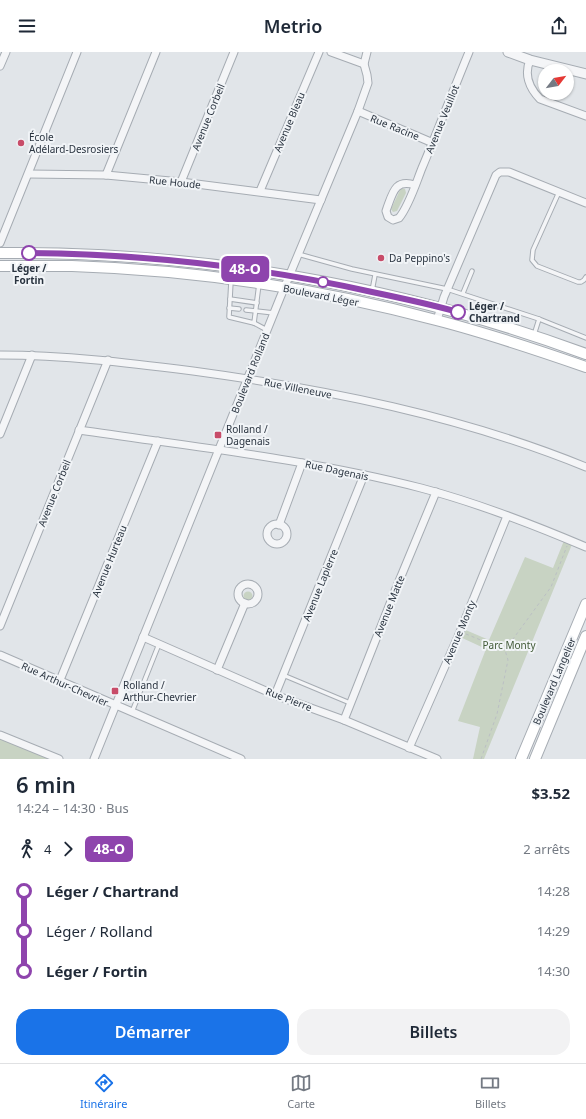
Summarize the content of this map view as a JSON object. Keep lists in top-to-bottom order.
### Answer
{
  "streets": {
    "main road": ["Boulevard Léger", "Boulevard Langelier"],
    "street": [
      "Avenue Corbeil",
      "Avenue Veuillot",
      "Avenue Bleau",
      "Rue Racine",
      "Rue Houde",
      "Boulevard Rolland",
      "Rue Villeneuve",
      "Rue Dagenais",
      "Avenue Hurteau",
      "Avenue Lapierre",
      "Avenue Matte",
      "Avenue Monty",
      "Rue Arthur-Chevrier",
      "Rue Pierre"
    ]
  },
  "crossings": [
    ["Avenue Corbeil", "Rue Houde"],
    ["Avenue Corbeil", "Rue Villeneuve"],
    ["Avenue Corbeil", "Rue Dagenais"],
    ["Avenue Veuillot", "Rue Racine"],
    ["Avenue Bleau", "Rue Houde"],
    ["Rue Racine", "Boulevard Rolland"],
    ["Rue Houde", "Boulevard Rolland"],
    ["Boulevard Léger", "Boulevard Rolland"],
    ["Boulevard Rolland", "Rue Villeneuve"],
    ["Boulevard Rolland", "Rue Dagenais"],
    ["Boulevard Rolland", "Rue Arthur-Chevrier"],
    ["Boulevard Rolland", "Rue Pierre"],
    ["Rue Dagenais", "Avenue Hurteau"],
    ["Rue Dagenais", "Avenue Lapierre"],
    ["Rue Dagenais", "Avenue Matte"],
    ["Rue Dagenais", "Avenue Monty"],
    ["Avenue Hurteau", "Rue Arthur-Chevrier"],
    ["Avenue Lapierre", "Rue Pierre"],
    ["Avenue Matte", "Rue Pierre"],
    ["Avenue Monty", "Rue Pierre"]
  ],
  "parks": ["Parc Monty"],
  "places": {
    "other": [
      "École Adélard-Desrosiers",
      "Léger / Fortin",
      "Da Peppino's",
      "Léger / Chartrand"
    ],
    "transit": ["Rolland / Dagenais", "Rolland / Arthur-Chevrier"]
  },
  "lines": ["bus line 48-O"],
  "north": "top right",
  "page": {
    "header": "Metrio",
    "on_map": "48-O",
    "heading": ["6 min", "14:24 – 14:30 · Bus", "$3.52"],
    "legs": ["4", "48-O", "2 arrêts"],
    "list": [
      {
        "name": "Léger / Chartrand",
        "value": "14:28"
      },
      {
        "name": "Léger / Rolland",
        "value": "14:29"
      },
      {
        "name": "Léger / Fortin",
        "value": "14:30"
      }
    ],
    "buttons": ["Démarrer", "Billets"],
    "tabs": ["Itinéraire", "Carte", "Billets"]
  }
}
